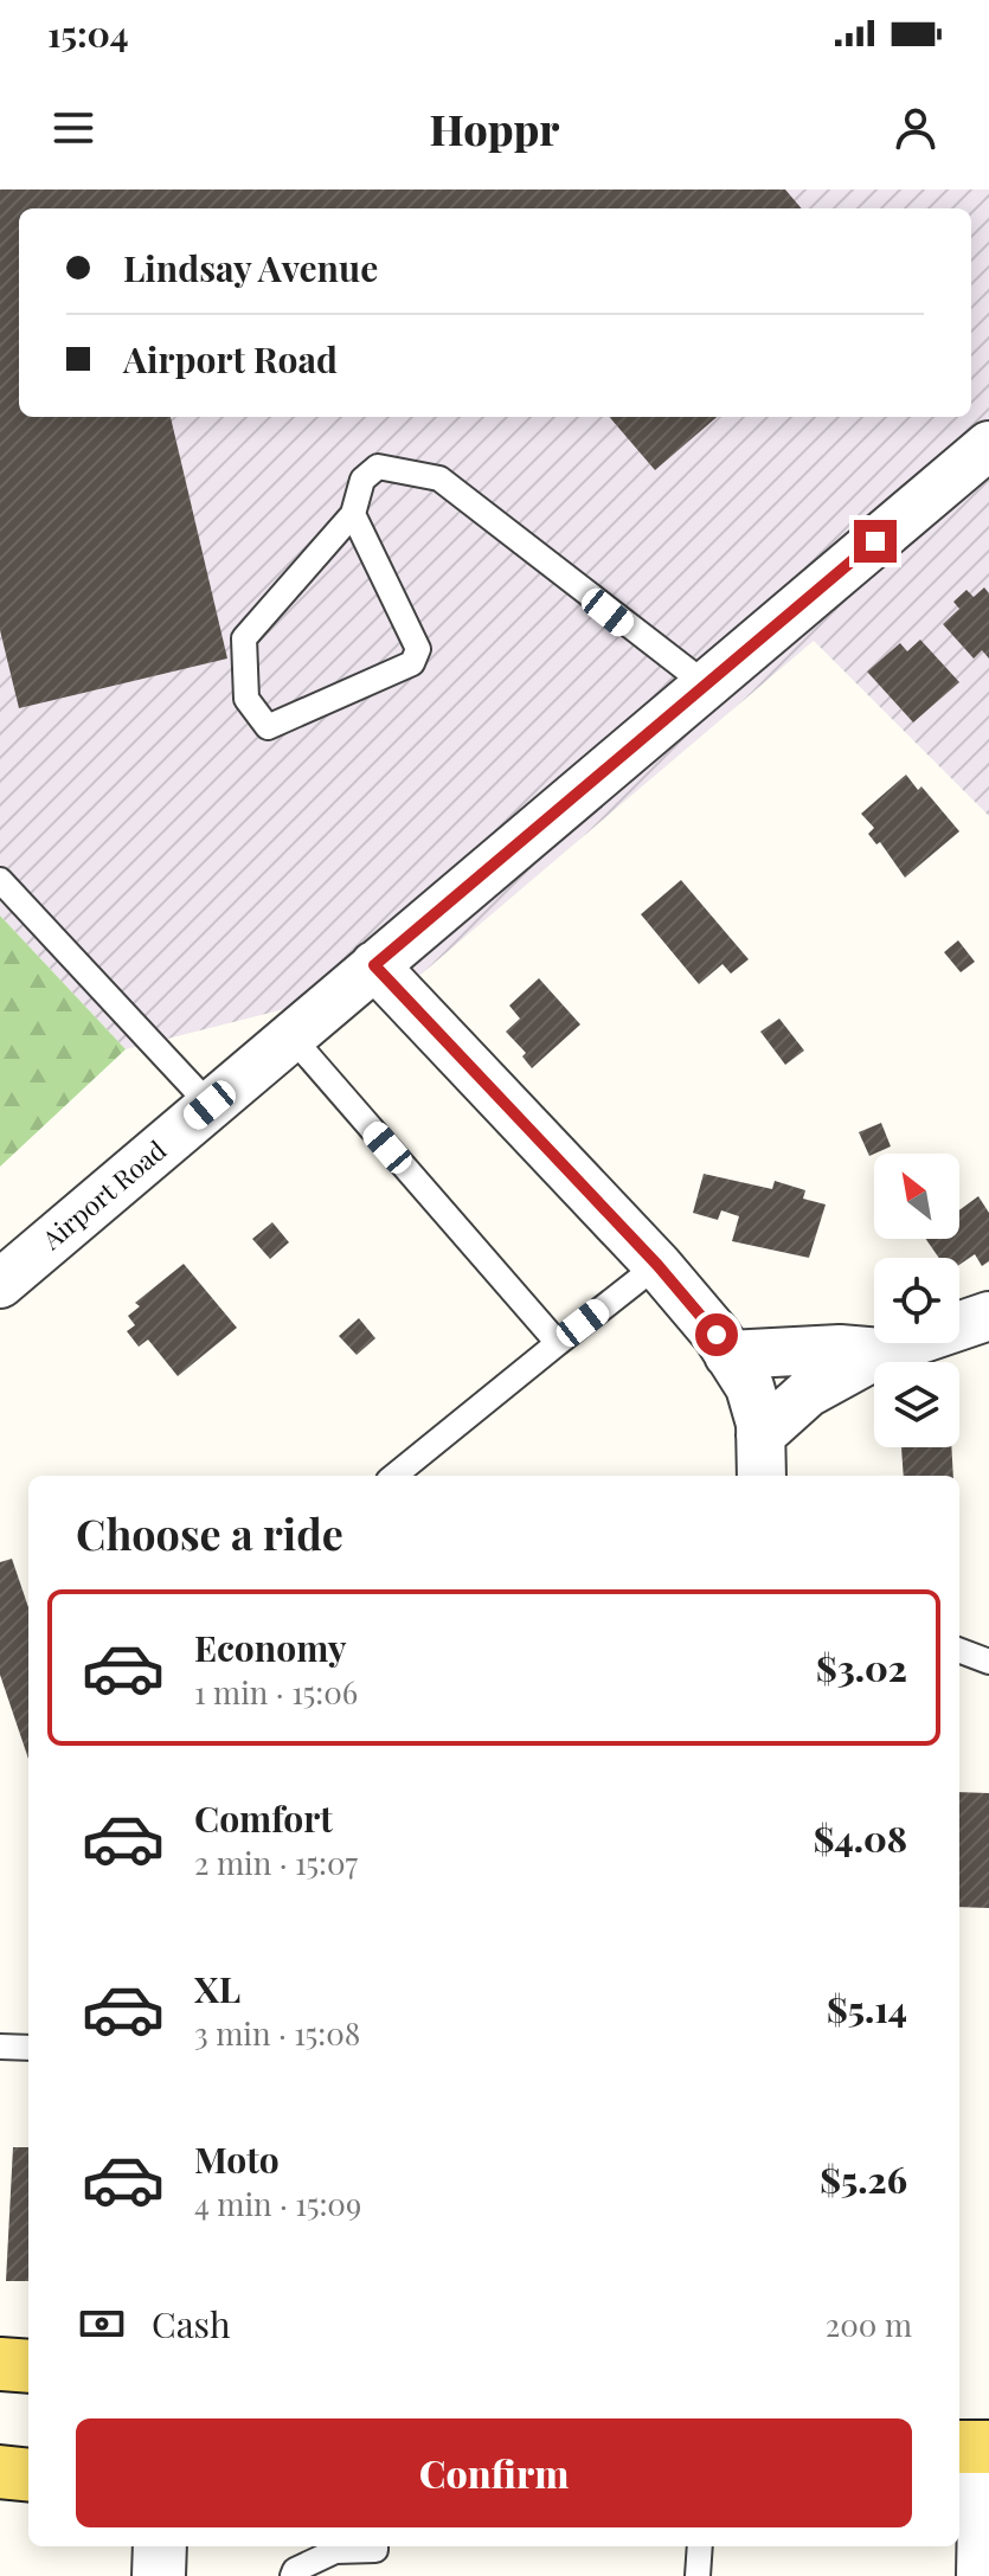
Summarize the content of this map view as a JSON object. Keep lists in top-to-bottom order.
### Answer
{
  "streets": {
    "street": ["Airport Road"]
  },
  "north": "top left",
  "page": {
    "status": "15:04",
    "header": "Hoppr",
    "banner": ["Lindsay Avenue", "Airport Road"],
    "heading": "Choose a ride",
    "list": [
      {
        "name": "Economy",
        "note": "1 min · 15:06",
        "value": "$3.02"
      },
      {
        "name": "Comfort",
        "note": "2 min · 15:07",
        "value": "$4.08"
      },
      {
        "name": "XL",
        "note": "3 min · 15:08",
        "value": "$5.14"
      },
      {
        "name": "Moto",
        "note": "4 min · 15:09",
        "value": "$5.26"
      }
    ],
    "pay": ["Cash", "200 m"],
    "buttons": "Confirm"
  }
}
